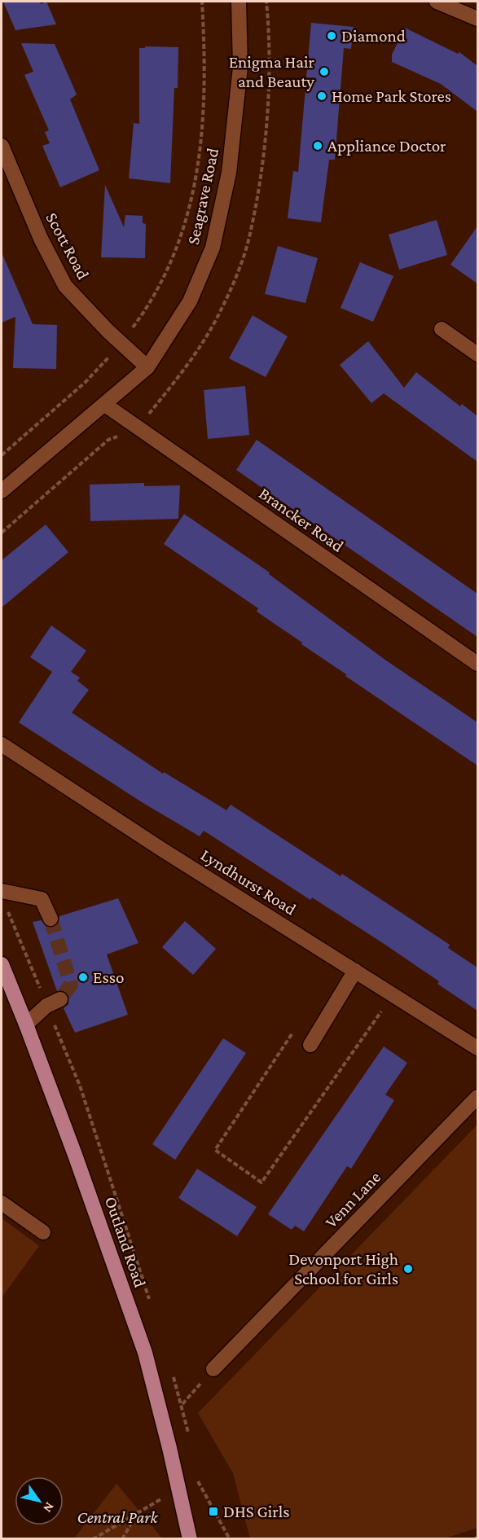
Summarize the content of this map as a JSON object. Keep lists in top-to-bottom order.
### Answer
{
  "streets": {
    "main road": ["Outland Road"],
    "street": [
      "Seagrave Road",
      "Scott Road",
      "Brancker Road",
      "Lyndhurst Road",
      "Venn Lane"
    ]
  },
  "crossings": [
    ["Seagrave Road", "Scott Road"],
    ["Seagrave Road", "Brancker Road"]
  ],
  "parks": ["Central Park"],
  "places": {
    "other": [
      "Diamond",
      "Enigma Hair and Beauty",
      "Home Park Stores",
      "Appliance Doctor",
      "Esso",
      "Devonport High School for Girls"
    ],
    "transit": ["DHS Girls"]
  },
  "north": "bottom right"
}
